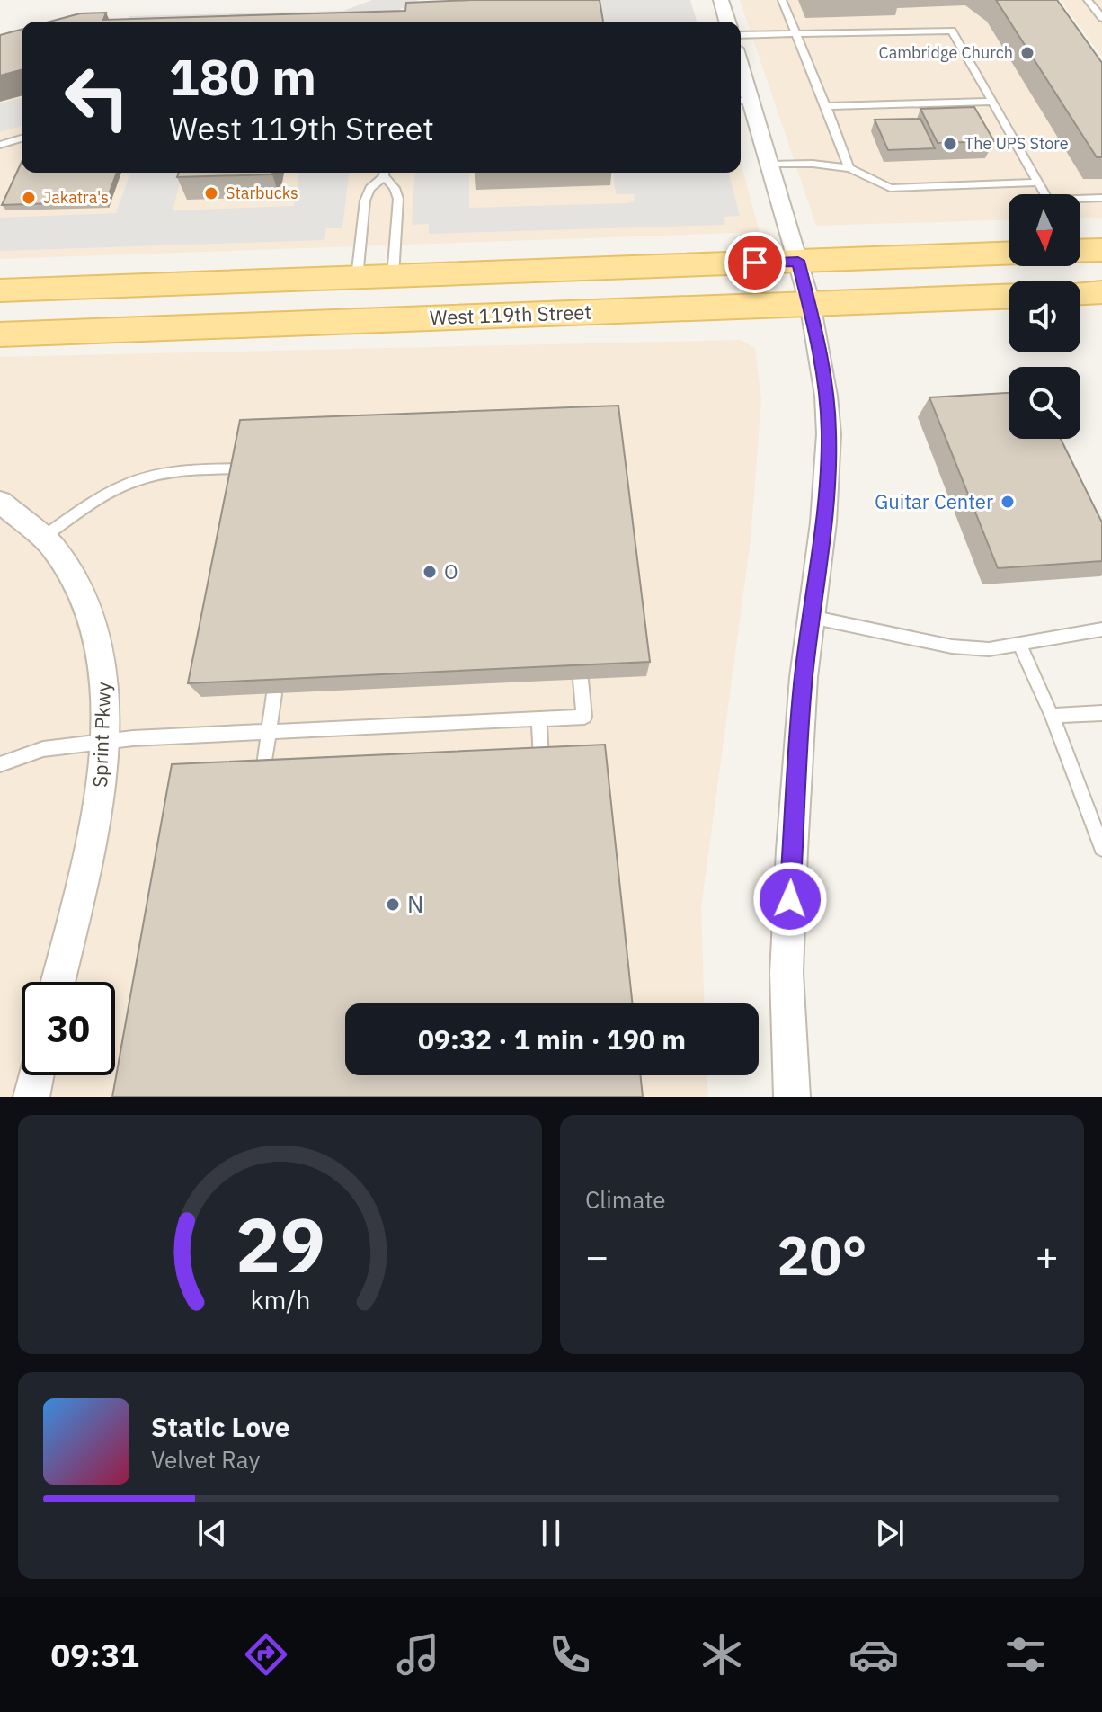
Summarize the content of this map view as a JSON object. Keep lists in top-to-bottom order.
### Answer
{
  "streets": {
    "main road": ["West 119th Street"],
    "street": ["Sprint Pkwy"]
  },
  "places": [
    "Cambridge Church",
    "The UPS Store",
    "Starbucks",
    "Jakatra's",
    "Guitar Center",
    "O",
    "N"
  ],
  "north": "bottom",
  "page": {
    "turn": ["180 m", "West 119th Street"],
    "limit": "30",
    "trip": "09:32 · 1 min · 190 m",
    "tile": "Climate",
    "heat": ["−", "20°", "+"],
    "song": ["Static Love", "Velvet Ray"],
    "tabs": "09:31",
    "gauge": ["29", "km/h"]
  }
}
